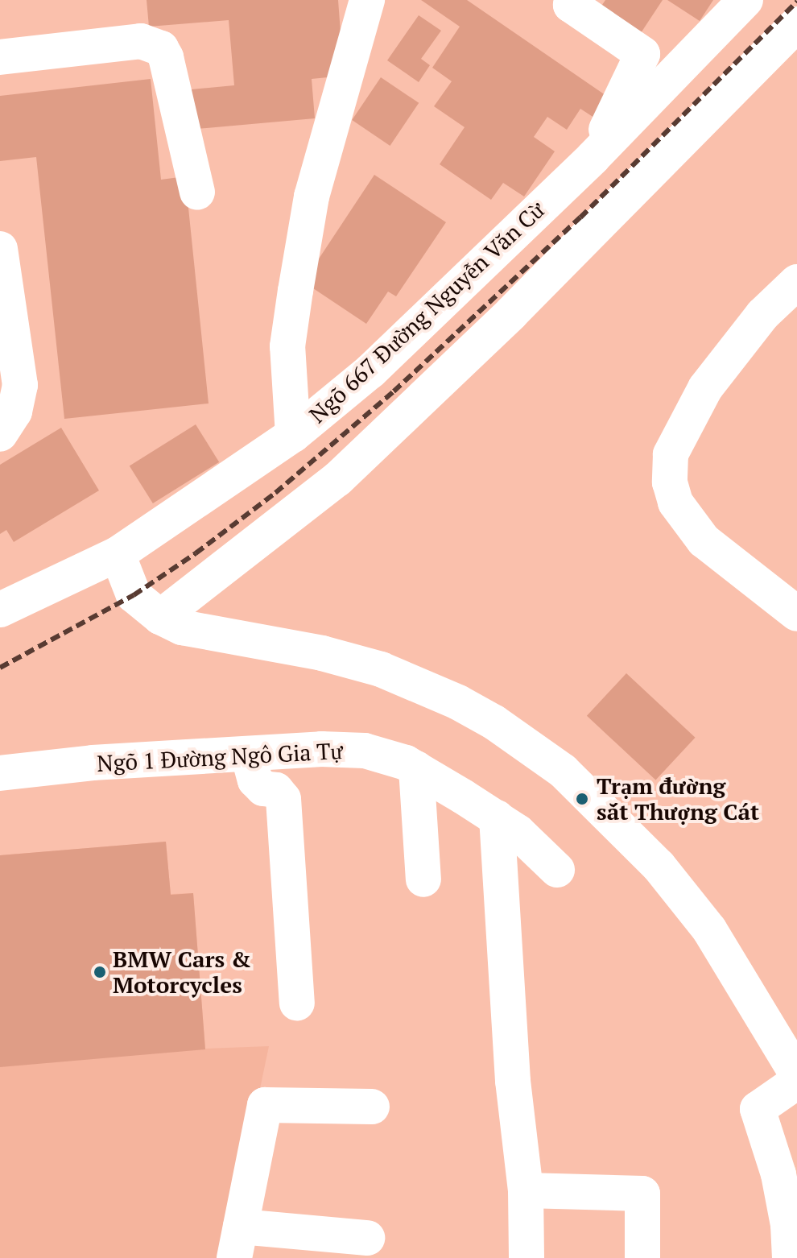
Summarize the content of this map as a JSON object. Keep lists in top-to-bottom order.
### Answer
{
  "streets": {
    "street": ["Ngõ 667 Đường Nguyễn Văn Cừ", "Ngõ 1 Đường Ngô Gia Tự"]
  },
  "places": ["Trạm đường sắt Thượng Cát", "BMW Cars & Motorcycles"]
}
